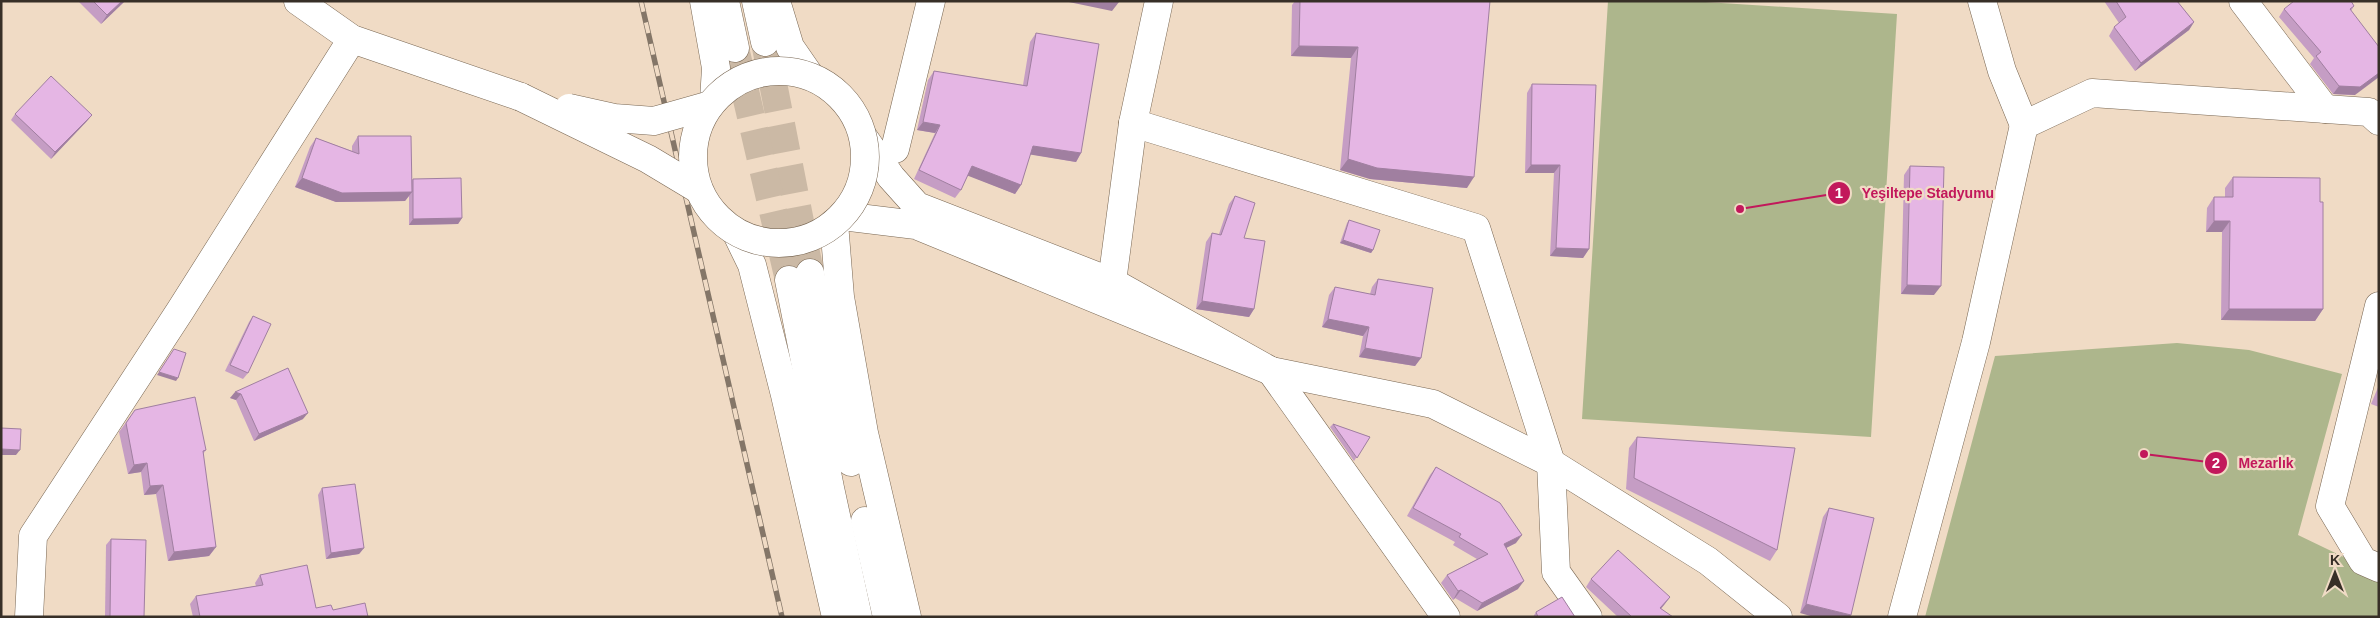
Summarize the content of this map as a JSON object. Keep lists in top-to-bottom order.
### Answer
{
  "places": ["Yeşiltepe Stadyumu", "Mezarlık"],
  "north": "top"
}
